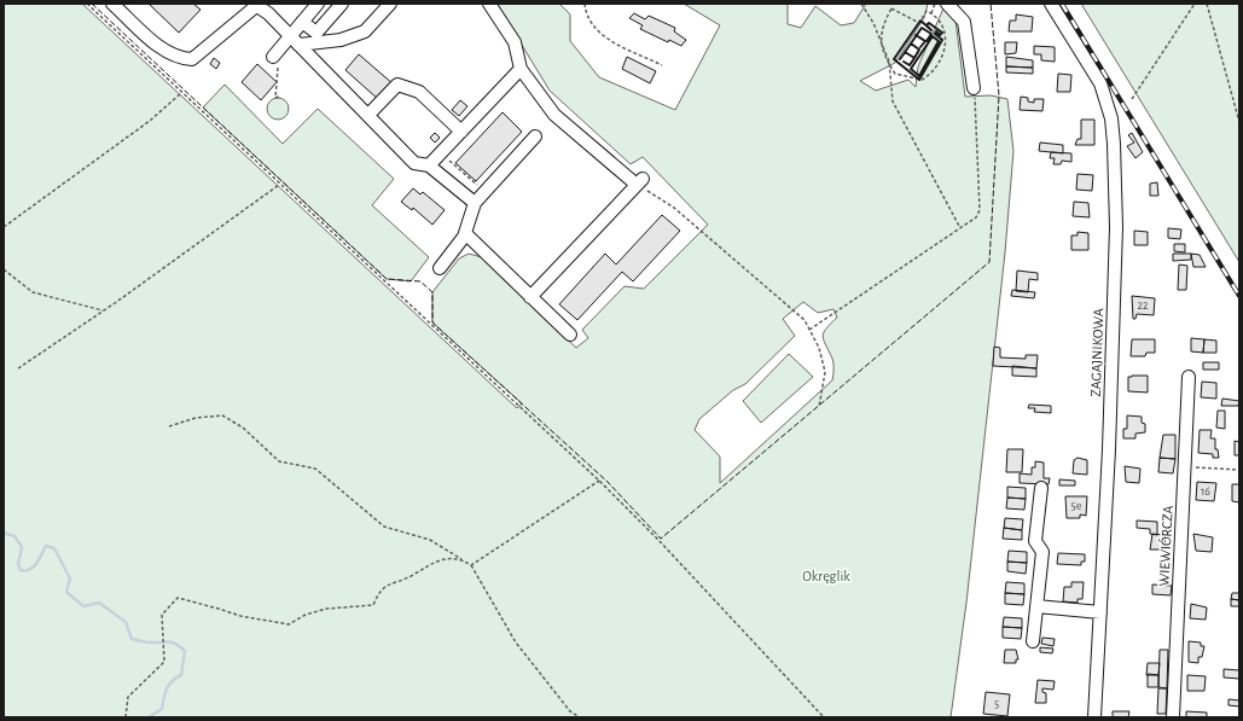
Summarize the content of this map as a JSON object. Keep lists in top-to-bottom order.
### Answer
{
  "streets": {
    "street": ["ZAGAJNIKOWA", "WIEWIÓRCZA"]
  },
  "parks": ["Okręglik"],
  "house_numbers": [
    "22",
    "16",
    "5e",
    "5"
  ]
}
